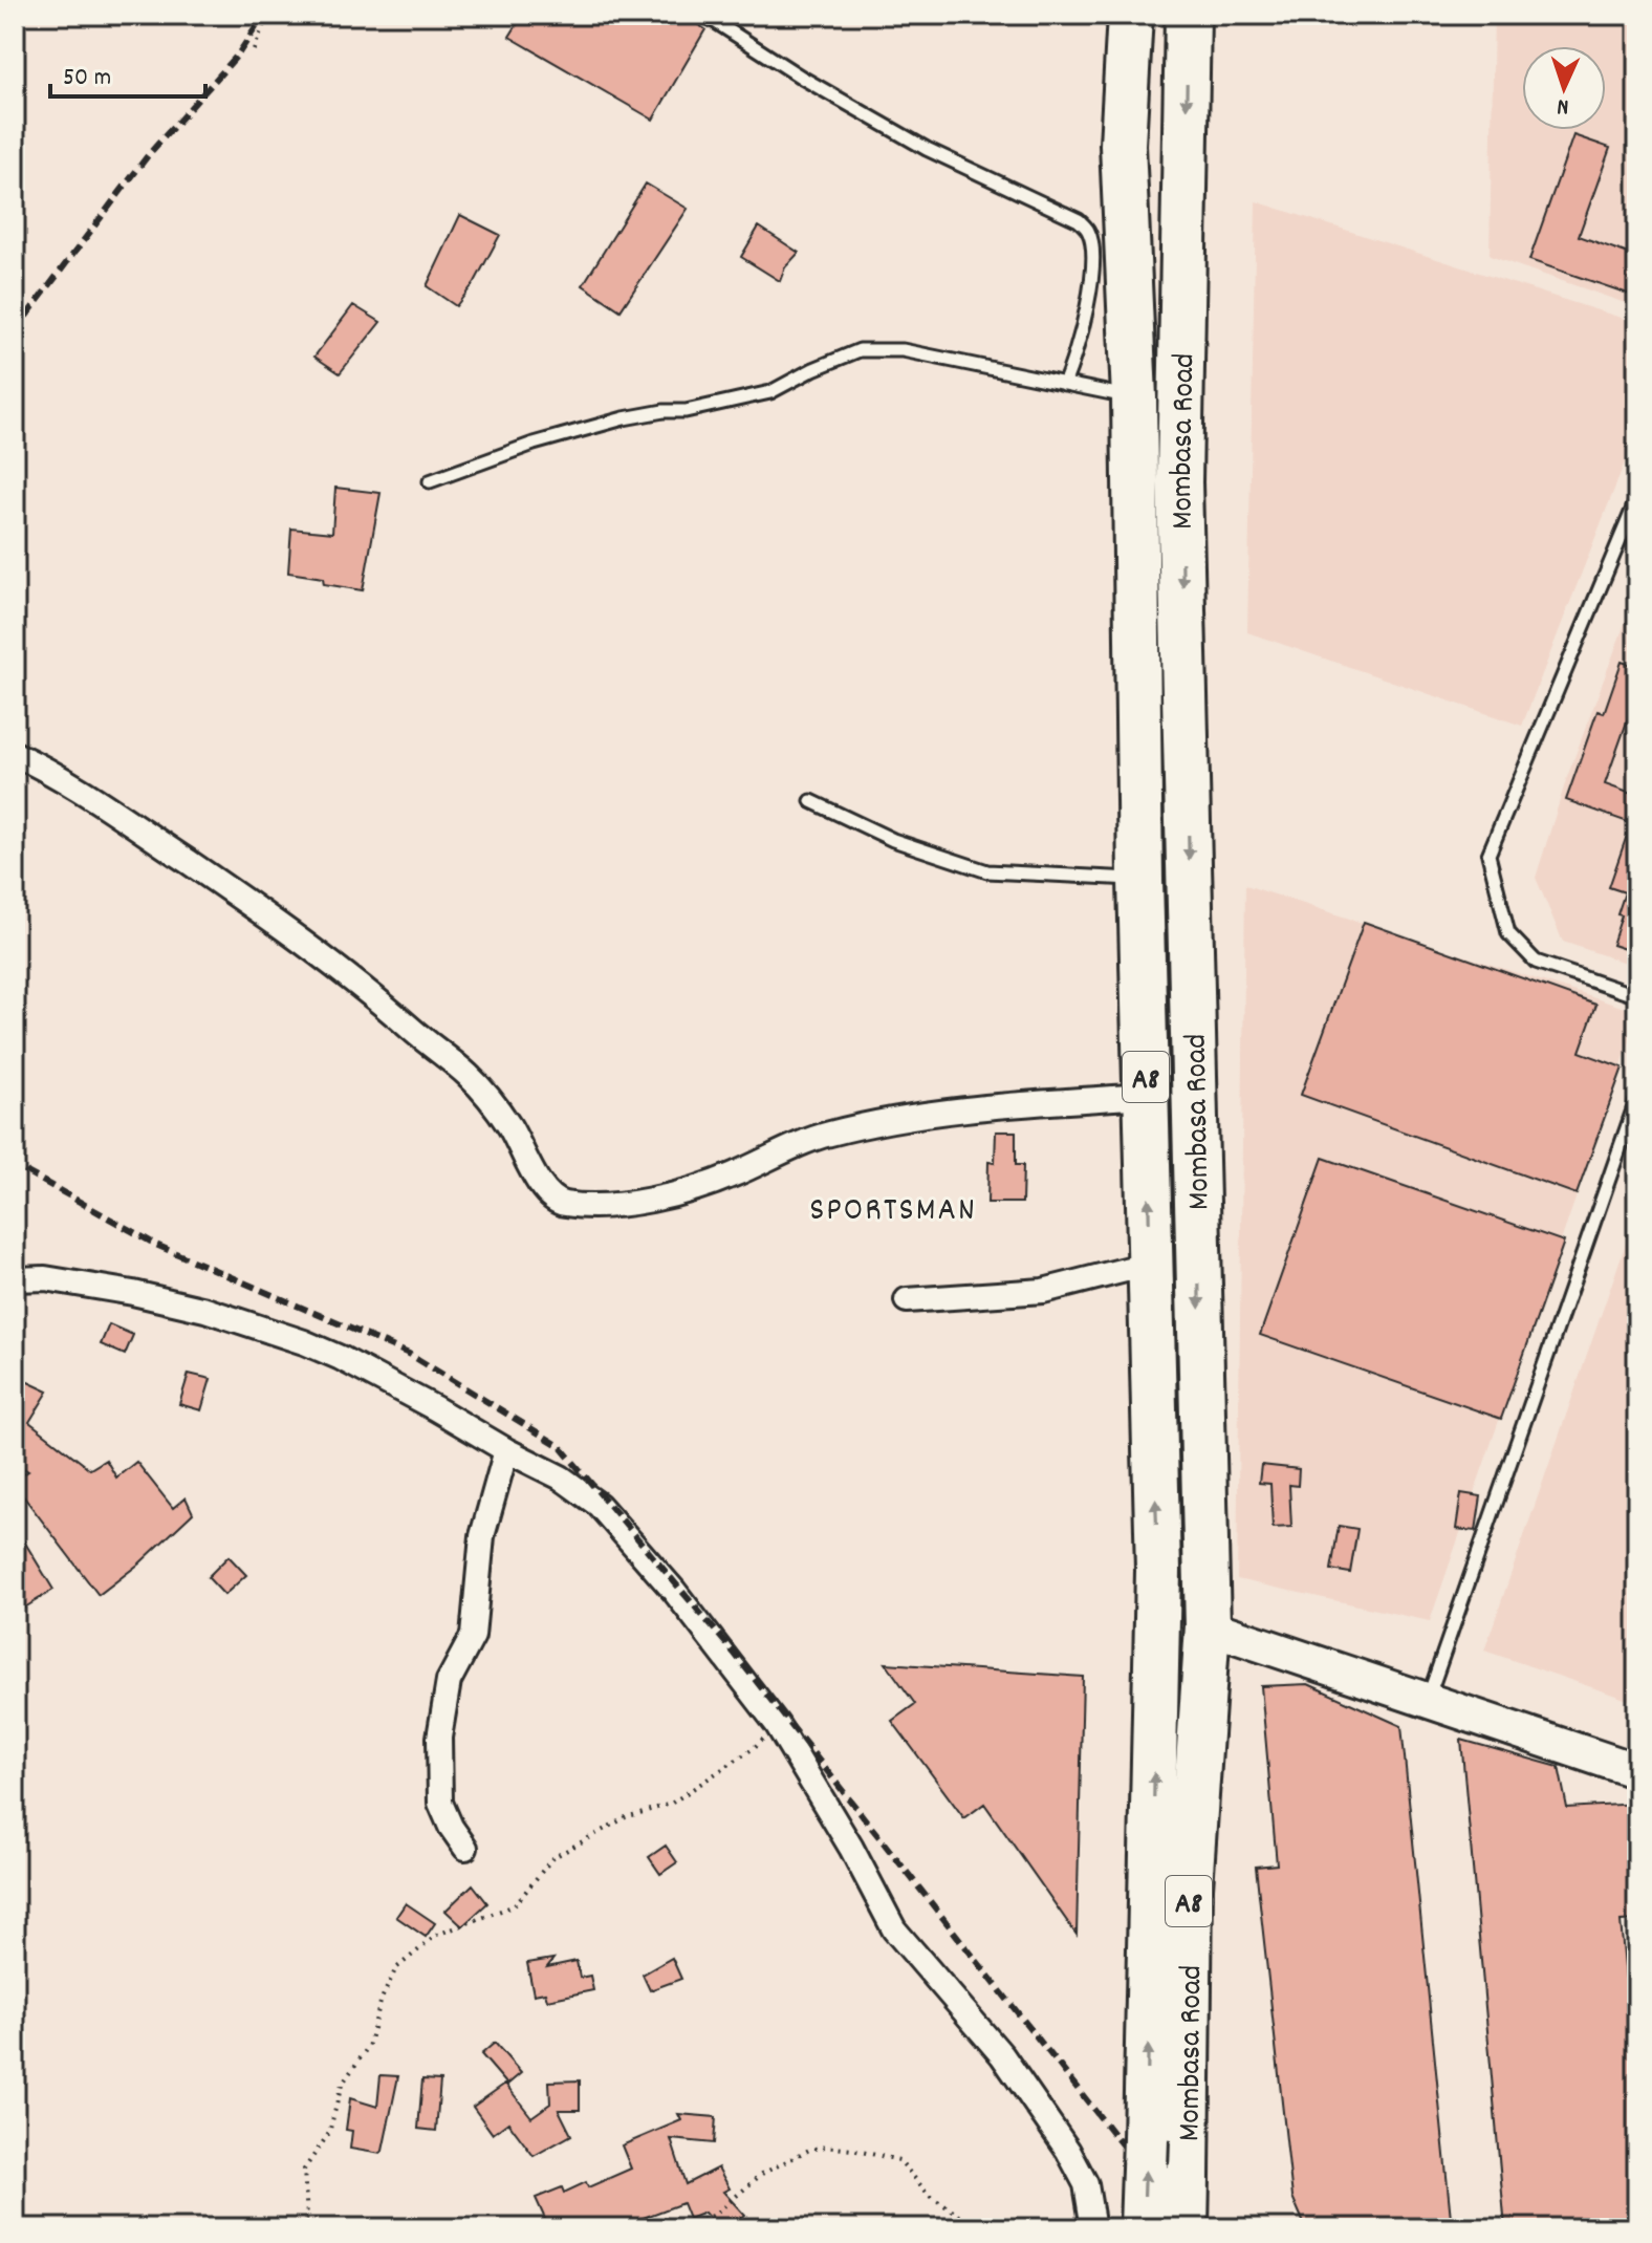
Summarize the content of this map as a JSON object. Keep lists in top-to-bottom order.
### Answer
{
  "streets": {
    "highway": ["Mombasa Road", "A8"]
  },
  "districts": ["SPORTSMAN"],
  "scale_bar": "50 m",
  "north": "bottom"
}
